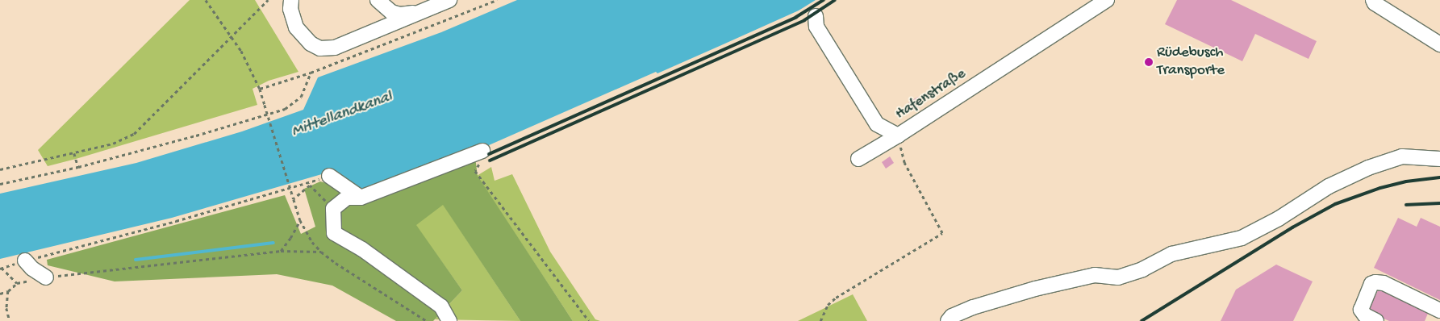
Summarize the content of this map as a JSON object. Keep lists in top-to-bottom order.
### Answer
{
  "streets": {
    "street": ["Hafenstraße"]
  },
  "water": ["Mittellandkanal"],
  "places": ["Rüdebusch Transporte"]
}
